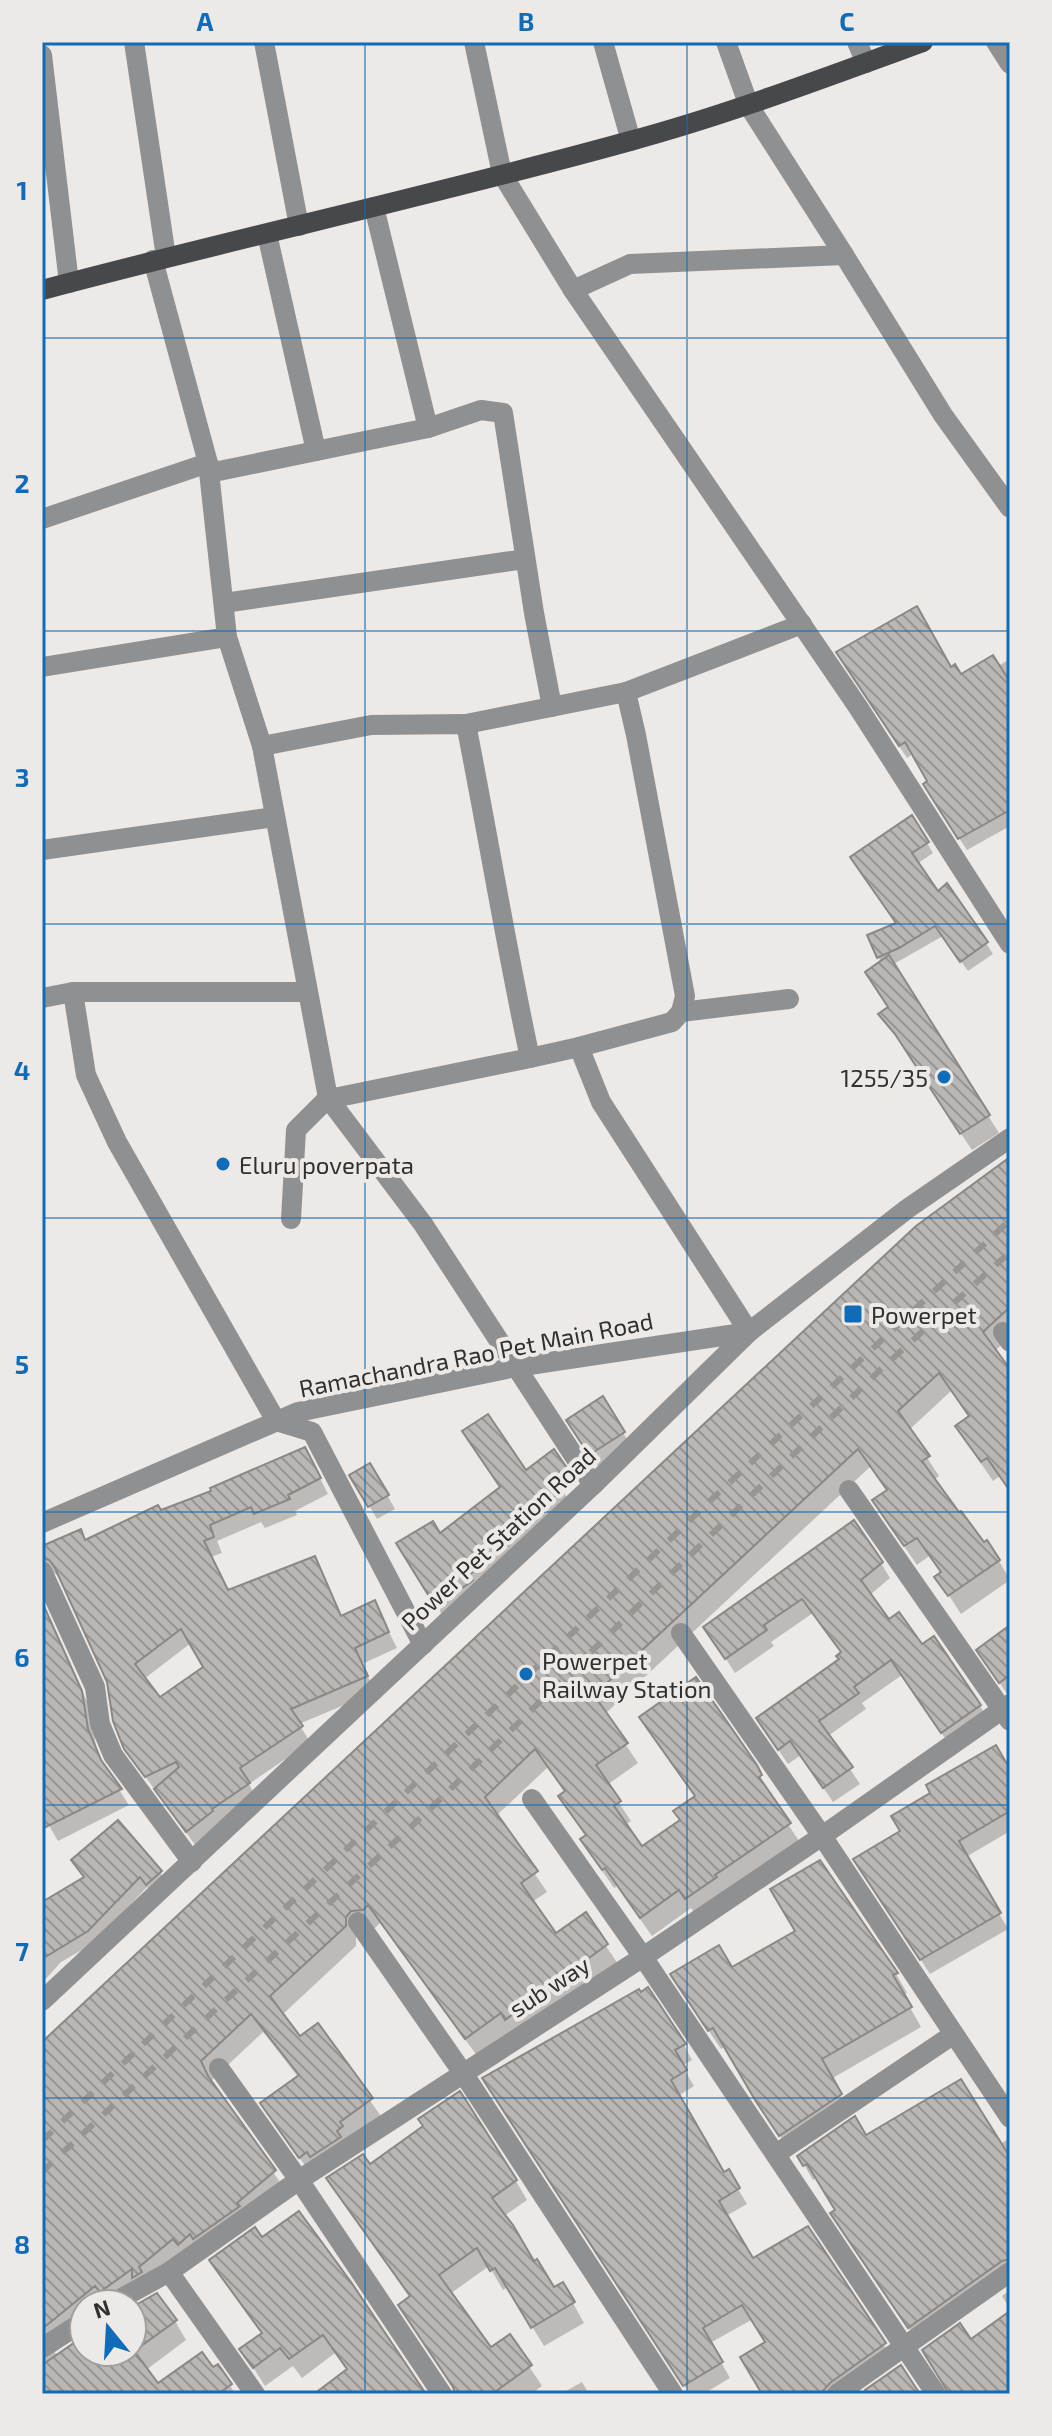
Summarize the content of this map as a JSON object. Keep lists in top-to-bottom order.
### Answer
{
  "streets": {
    "street": ["Ramachandra Rao Pet Main Road", "Power Pet Station Road", "sub way"]
  },
  "crossings": [
    ["Ramachandra Rao Pet Main Road", "Power Pet Station Road"]
  ],
  "places": {
    "other": ["1255/35", "Eluru poverpata", "Powerpet Railway Station"],
    "transit": ["Powerpet"]
  },
  "north": "top",
  "grid": {
    "columns": ["A", "B", "C"],
    "rows": [
      "1",
      "2",
      "3",
      "4",
      "5",
      "6",
      "7",
      "8"
    ]
  }
}
